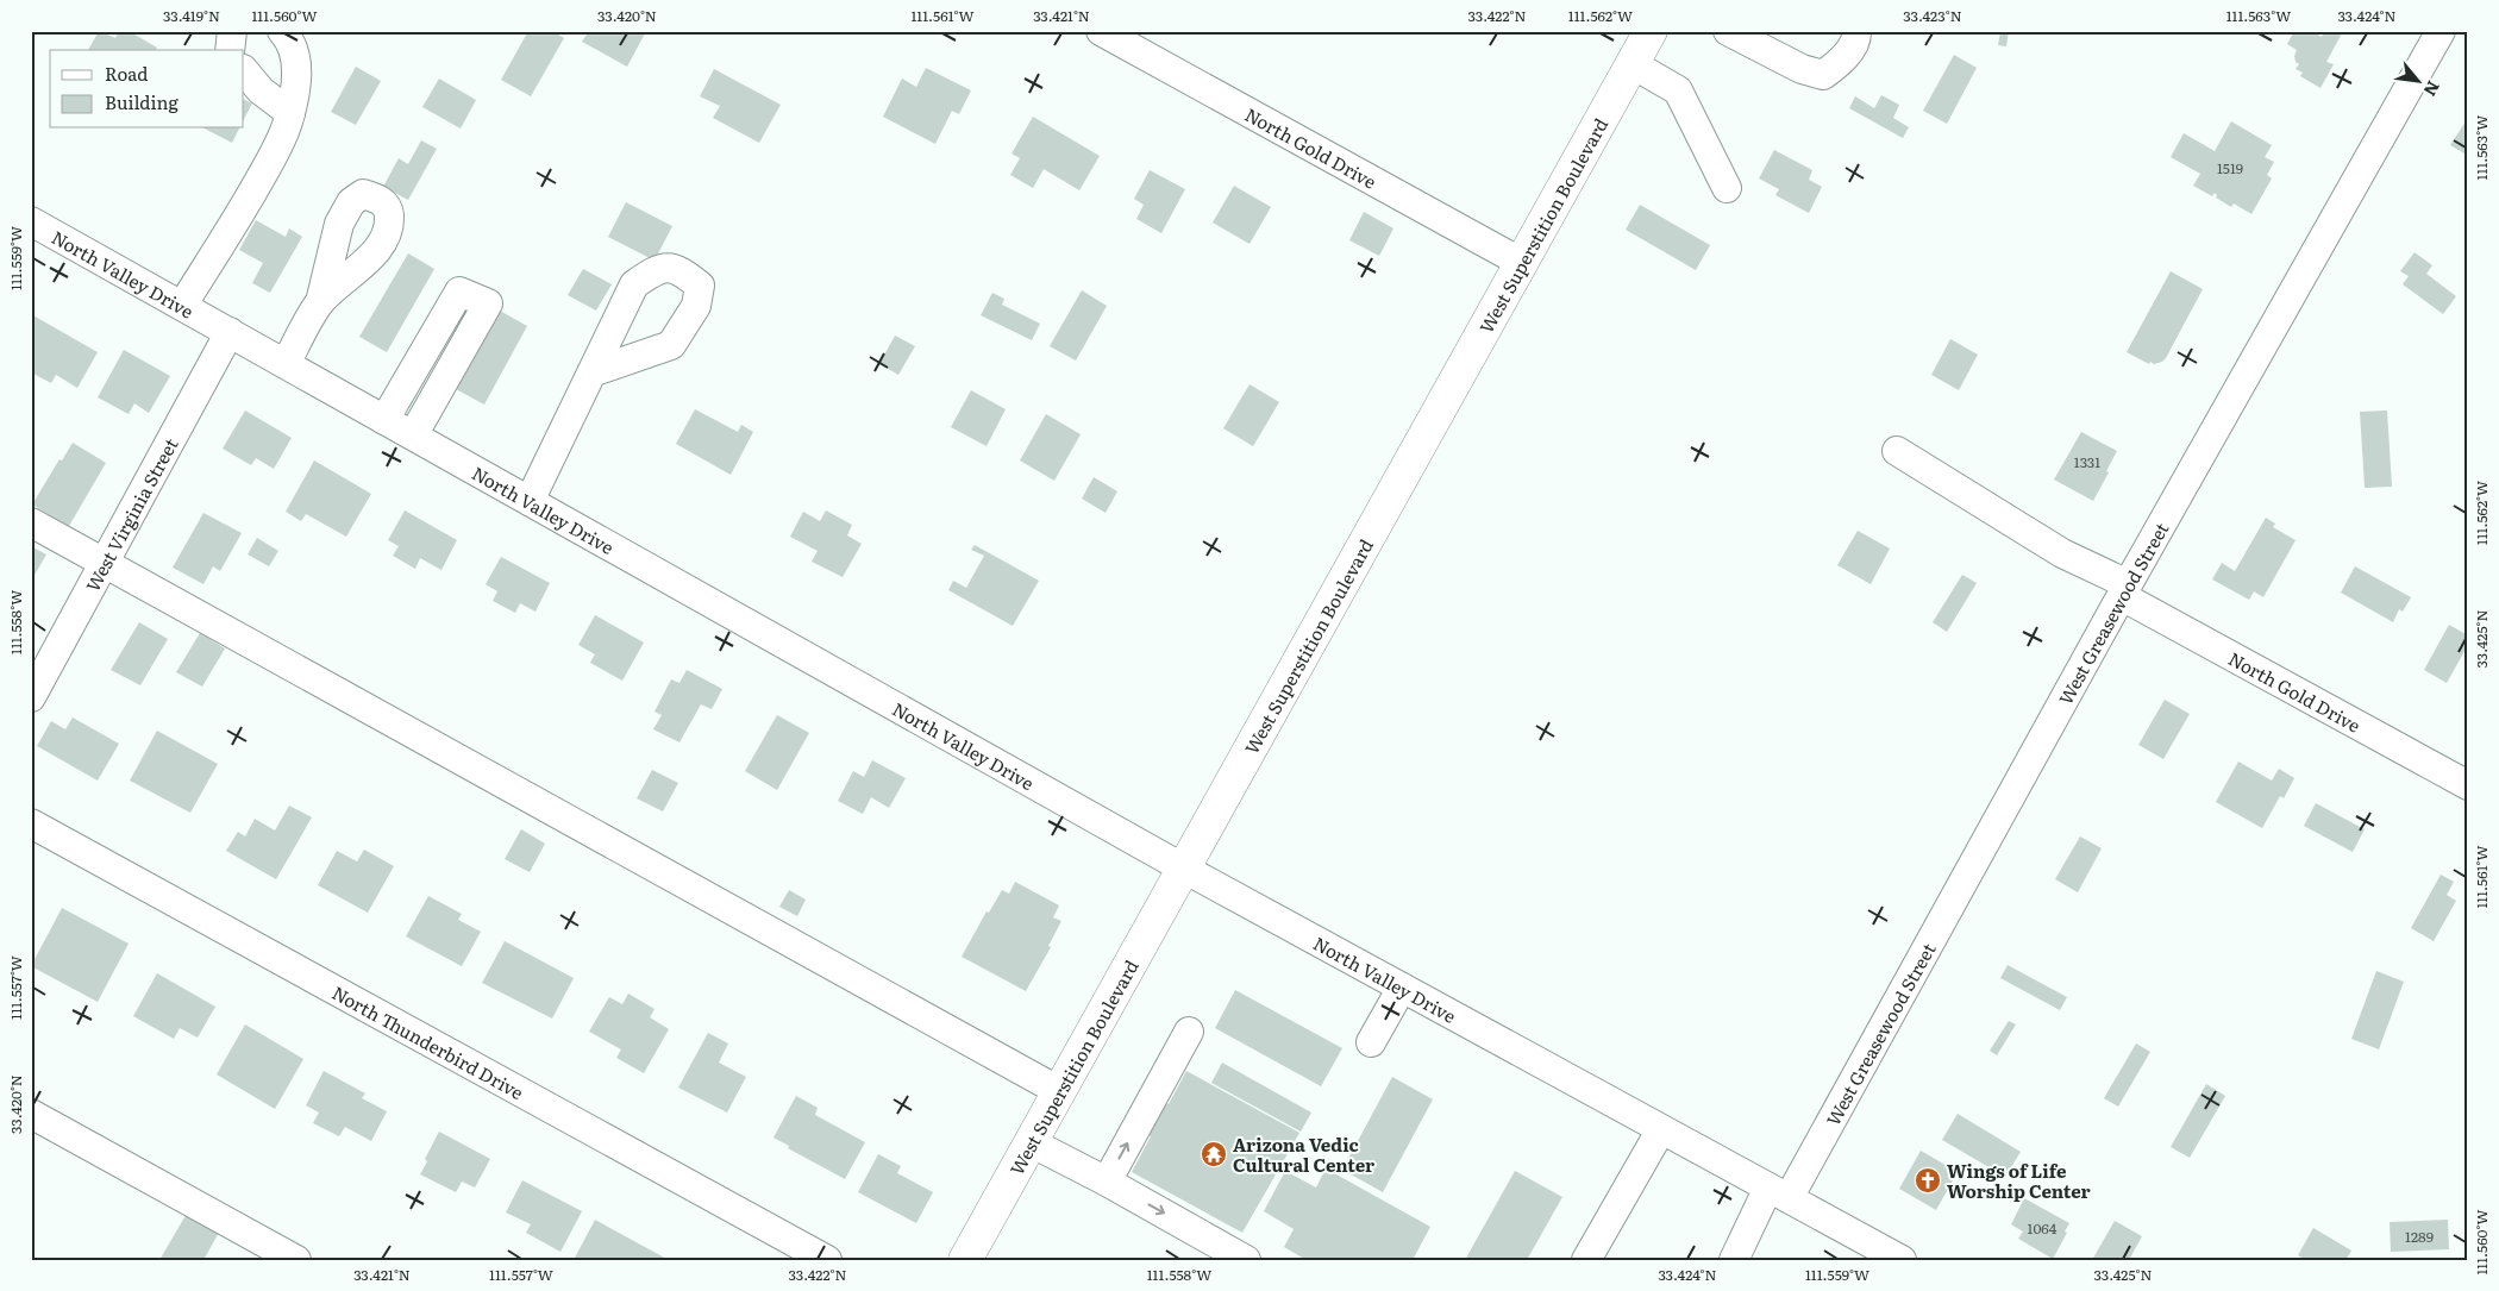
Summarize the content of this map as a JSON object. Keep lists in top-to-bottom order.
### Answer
{
  "streets": {
    "main road": ["West Superstition Boulevard"],
    "street": [
      "North Gold Drive",
      "North Valley Drive",
      "West Virginia Street",
      "West Greasewood Street",
      "North Thunderbird Drive"
    ]
  },
  "crossings": [
    ["North Gold Drive", "West Superstition Boulevard"],
    ["North Gold Drive", "West Greasewood Street"],
    ["West Superstition Boulevard", "North Valley Drive"],
    ["North Valley Drive", "West Virginia Street"],
    ["North Valley Drive", "West Greasewood Street"]
  ],
  "places": {
    "temple": ["Arizona Vedic Cultural Center"],
    "church": ["Wings of Life Worship Center"]
  },
  "house_numbers": [
    "1519",
    "1331",
    "1064",
    "1289"
  ],
  "legend": ["Road", "Building"],
  "north": "bottom right",
  "coordinates": [
    "33.419°N",
    "111.560°W",
    "33.420°N",
    "111.561°W",
    "33.421°N",
    "33.422°N",
    "111.562°W",
    "33.423°N",
    "111.563°W",
    "33.424°N",
    "111.559°W",
    "111.558°W",
    "33.425°N",
    "111.557°W"
  ]
}
